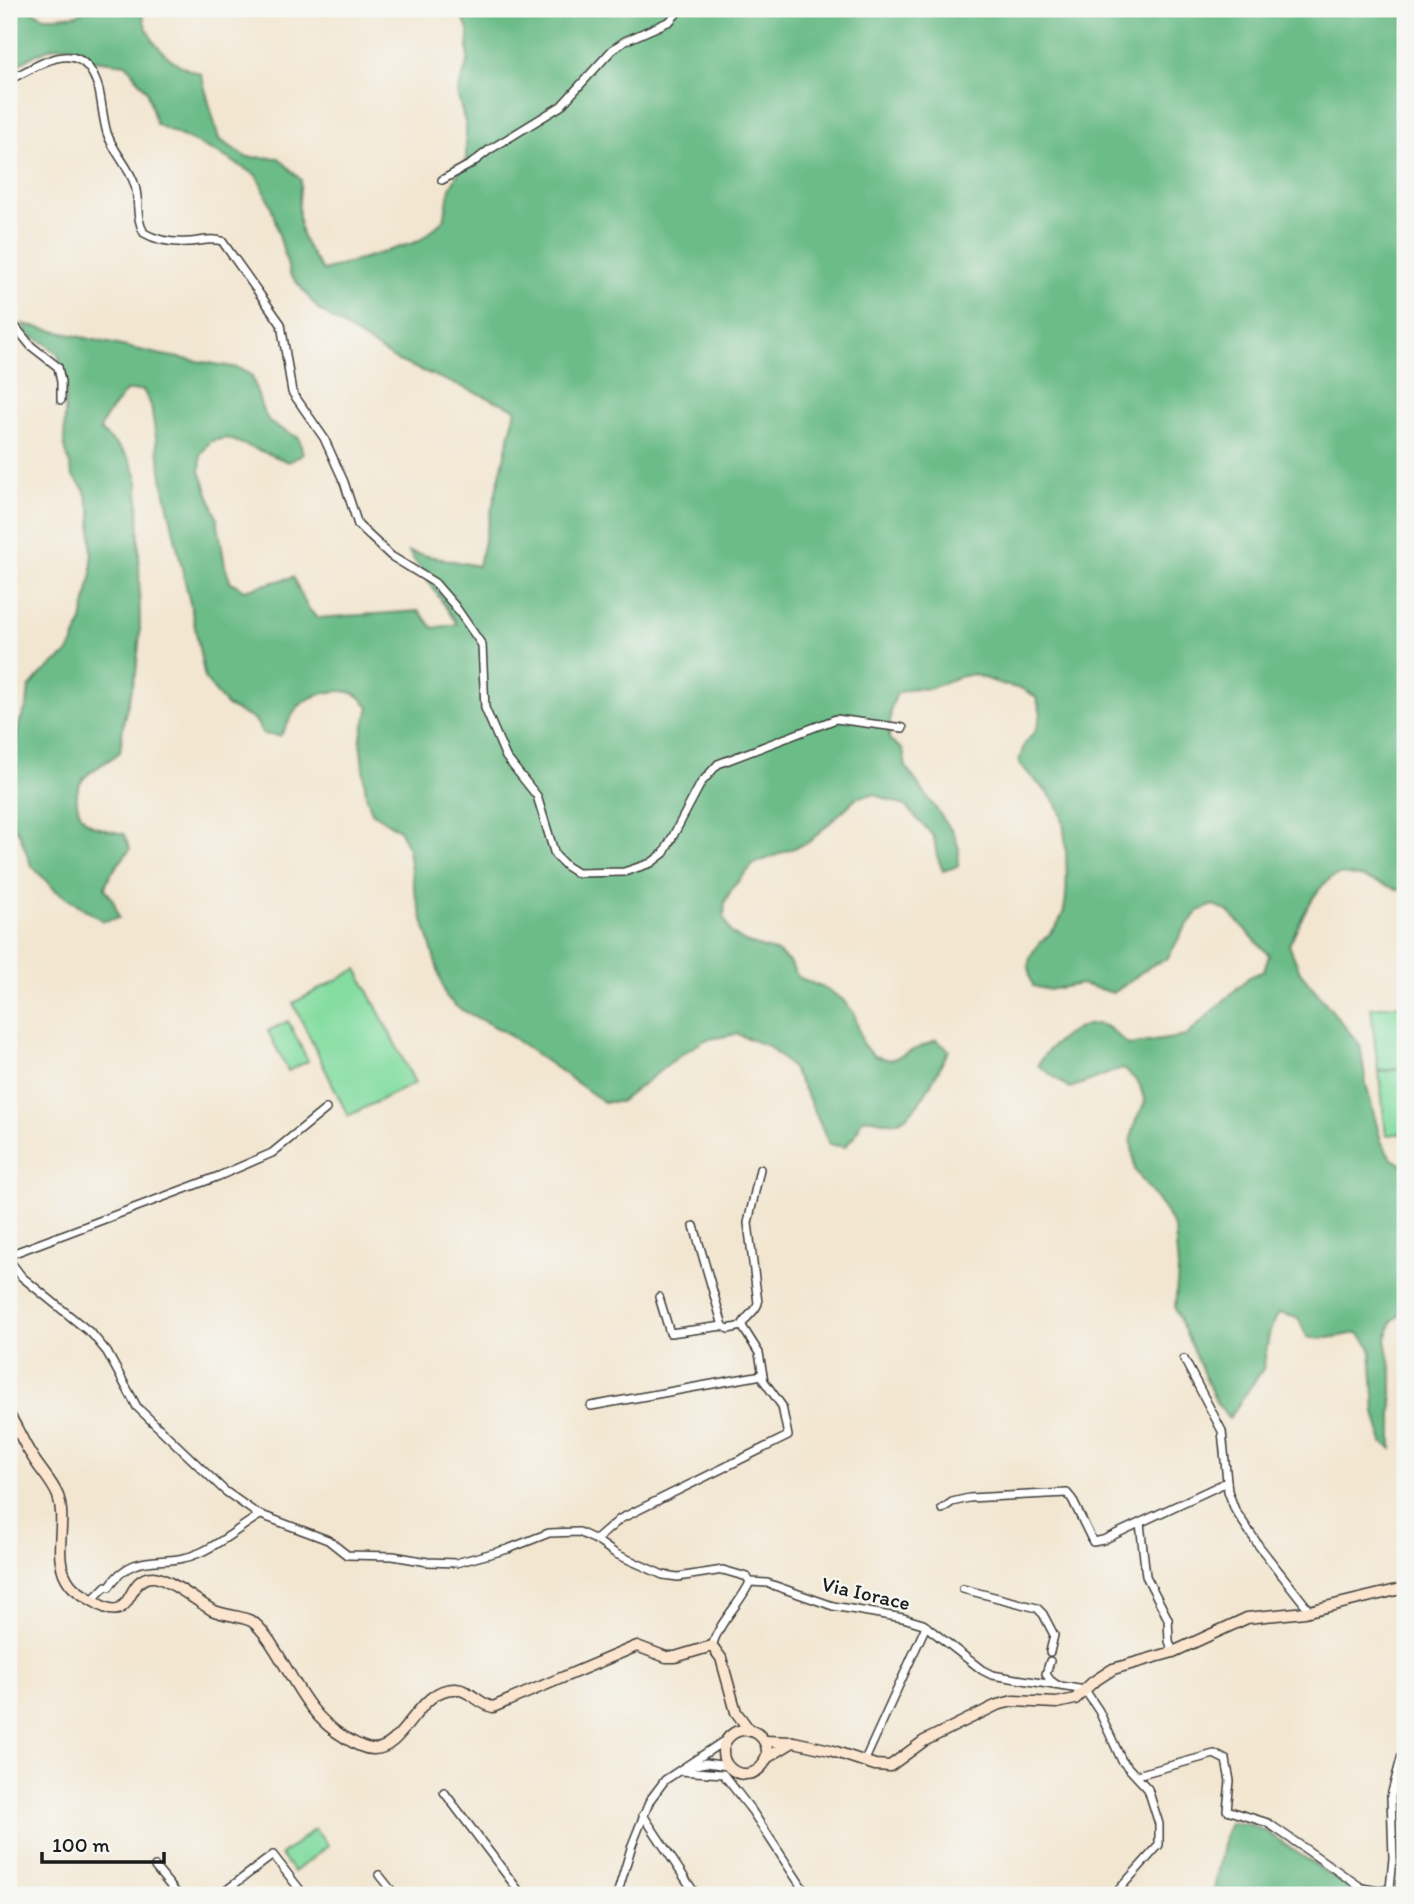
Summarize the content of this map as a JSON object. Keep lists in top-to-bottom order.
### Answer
{
  "streets": {
    "street": ["Via Iorace"]
  },
  "scale_bar": "100 m"
}
